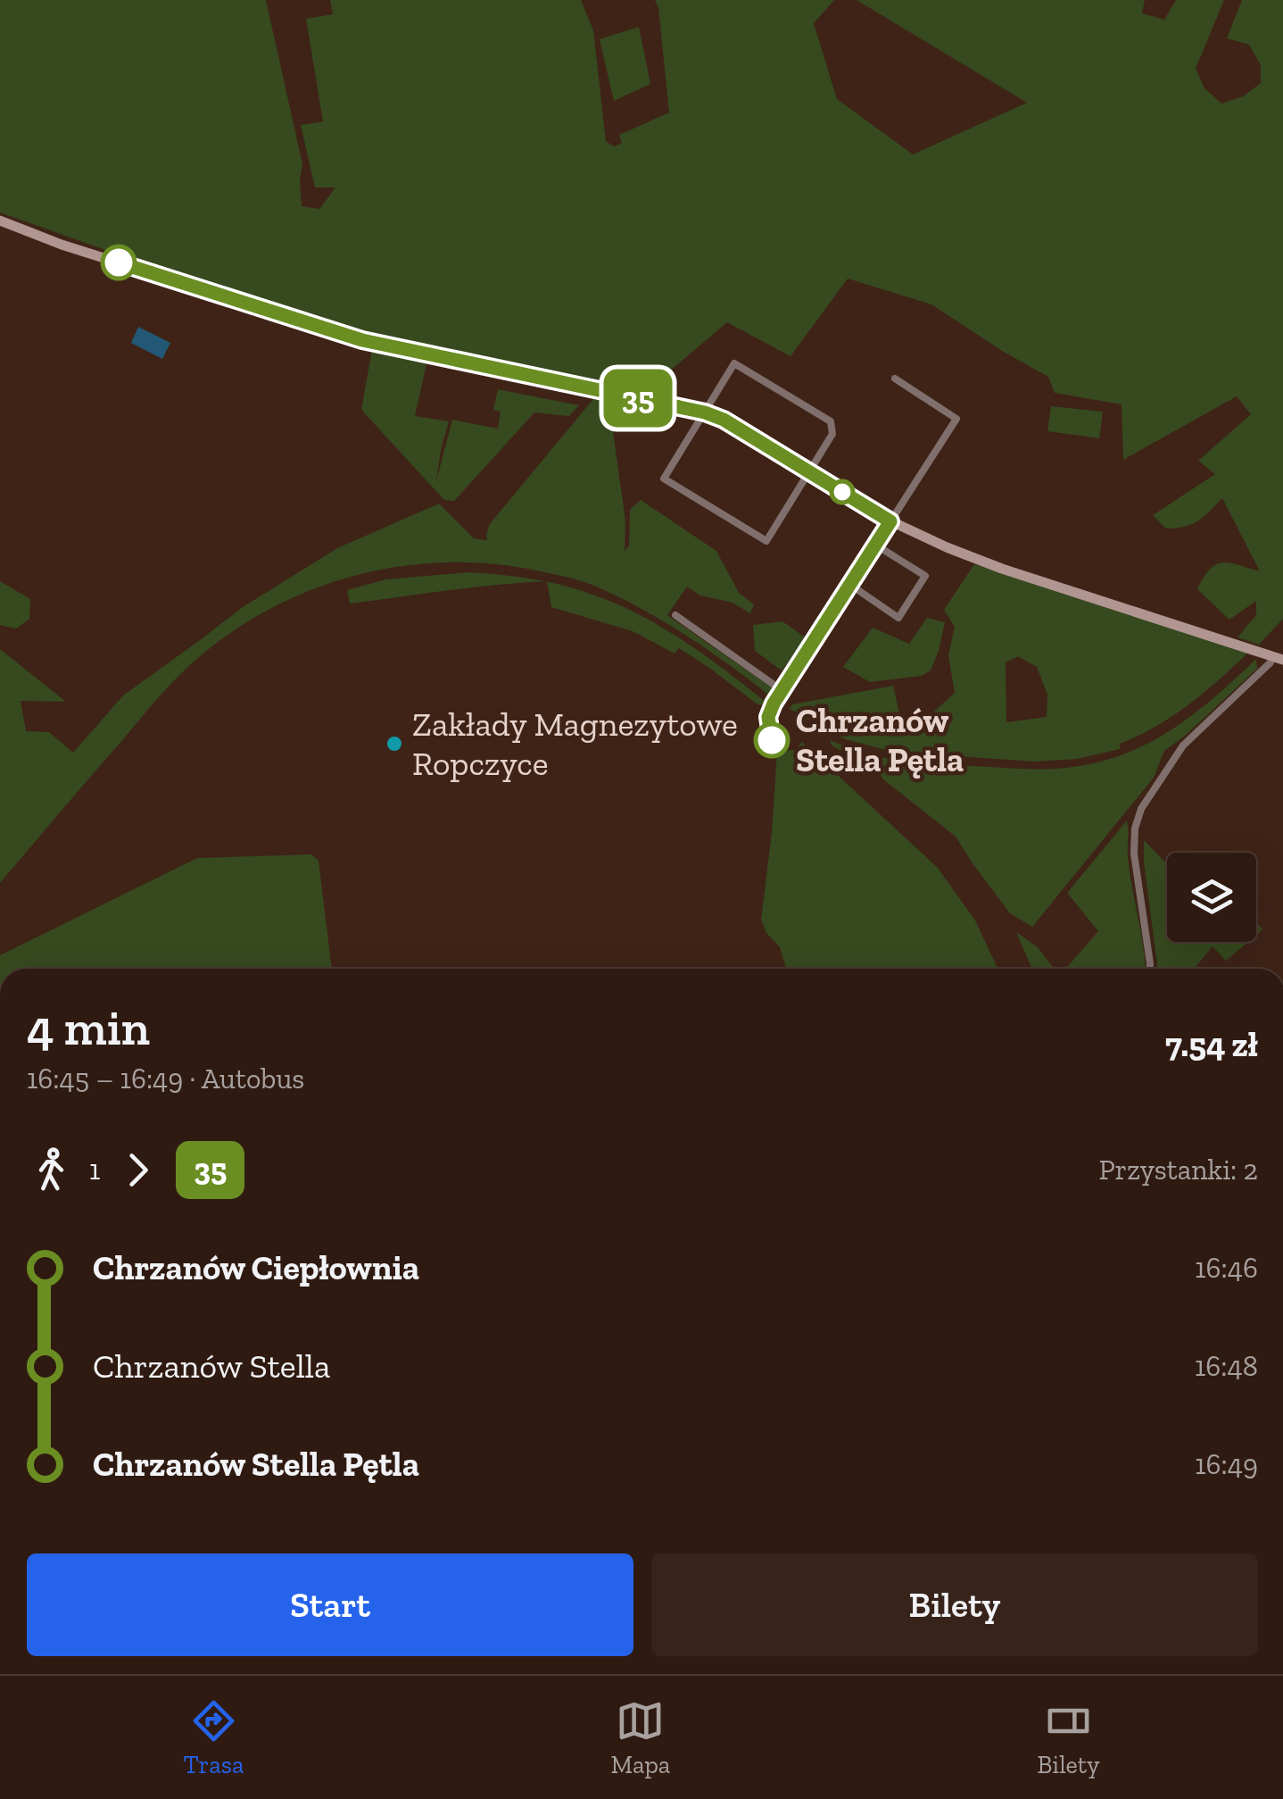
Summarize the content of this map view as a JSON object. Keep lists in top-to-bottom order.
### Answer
{
  "places": ["Chrzanów Stella Pętla", "Zakłady Magnezytowe Ropczyce"],
  "lines": ["bus line 35"],
  "page": {
    "on_map": "35",
    "heading": ["4 min", "16:45 – 16:49 · Autobus", "7.54 zł"],
    "legs": ["1", "35", "Przystanki: 2"],
    "list": [
      {
        "name": "Chrzanów Ciepłownia",
        "value": "16:46"
      },
      {
        "name": "Chrzanów Stella",
        "value": "16:48"
      },
      {
        "name": "Chrzanów Stella Pętla",
        "value": "16:49"
      }
    ],
    "buttons": ["Start", "Bilety"],
    "tabs": ["Trasa", "Mapa", "Bilety"]
  }
}
